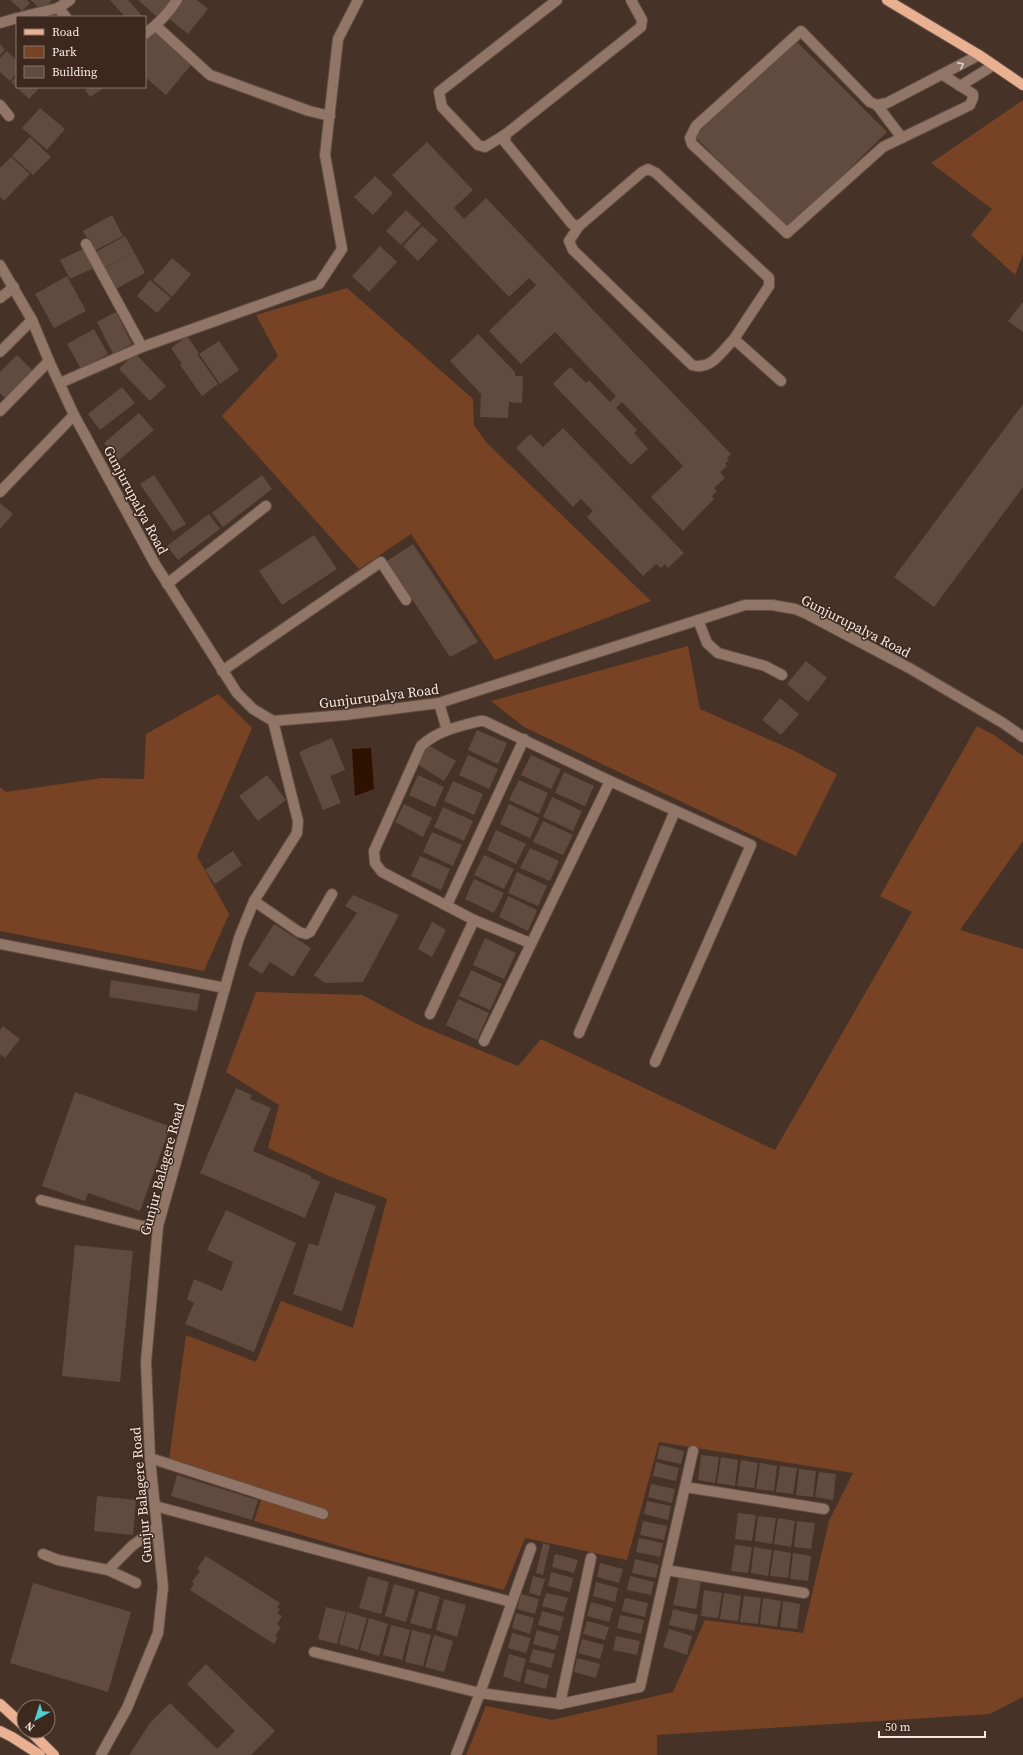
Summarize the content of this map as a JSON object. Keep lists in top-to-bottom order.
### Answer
{
  "streets": {
    "street": ["Gunjurupalya Road", "Gunjur Balagere Road"]
  },
  "crossings": [
    ["Gunjurupalya Road", "Gunjur Balagere Road"]
  ],
  "legend": ["Road", "Park", "Building"],
  "scale_bar": "50 m",
  "north": "bottom left"
}
